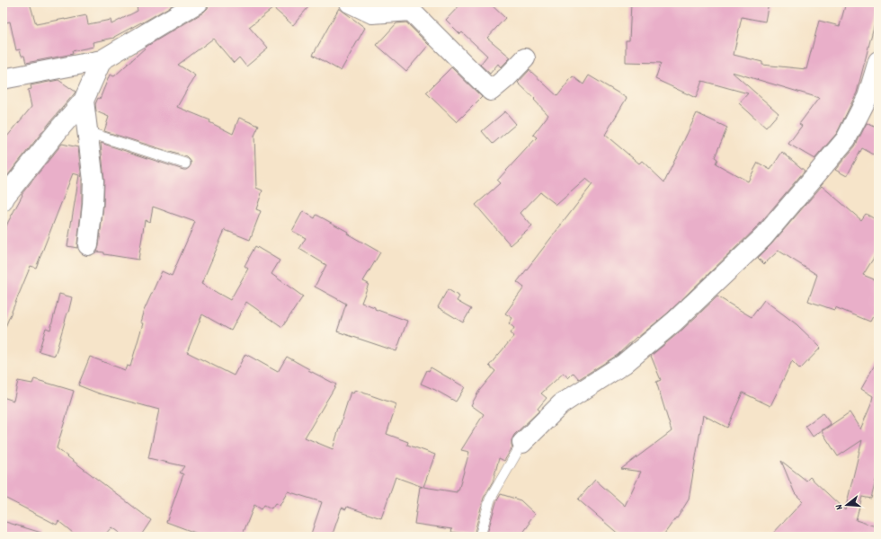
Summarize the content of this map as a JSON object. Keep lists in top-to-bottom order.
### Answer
{
  "north": "left"
}
